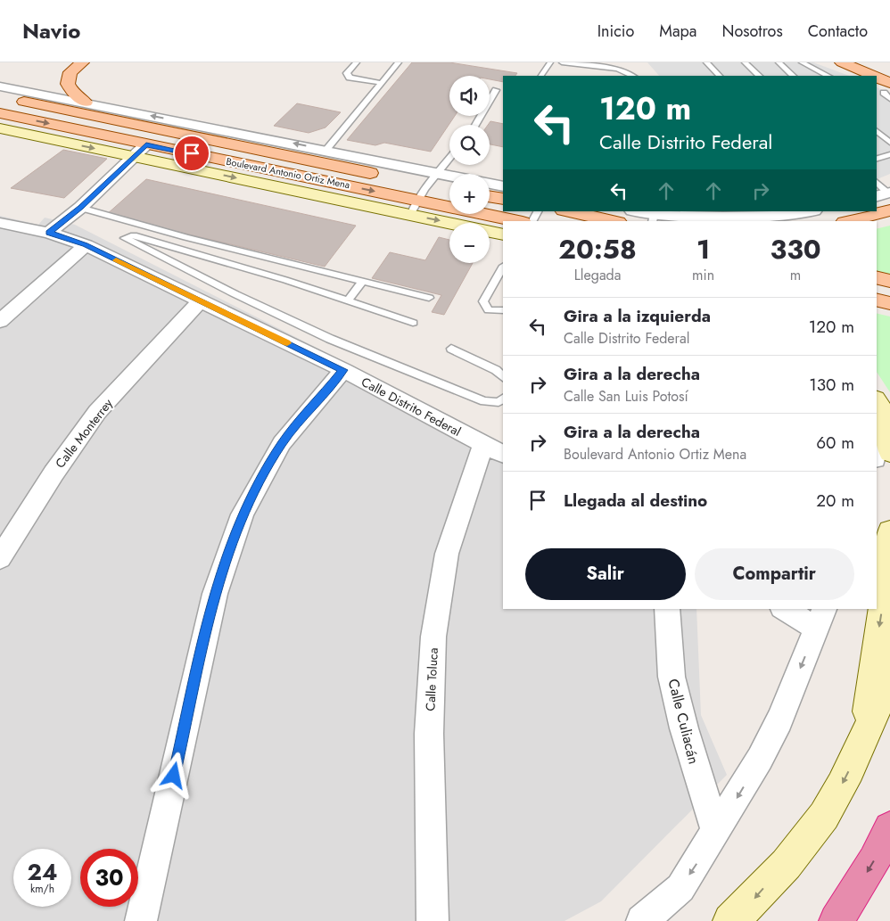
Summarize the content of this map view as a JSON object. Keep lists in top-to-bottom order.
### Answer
{
  "streets": {
    "main road": ["Boulevard Antonio Ortiz Mena"],
    "street": [
      "Calle Distrito Federal",
      "Calle Monterrey",
      "Calle Toluca",
      "Calle Culiacán"
    ]
  },
  "crossings": [
    ["Calle Distrito Federal", "Calle Monterrey"],
    ["Calle Distrito Federal", "Calle Toluca"]
  ],
  "page": {
    "header": "Navio",
    "nav": [
      "Inicio",
      "Mapa",
      "Nosotros",
      "Contacto"
    ],
    "map_buttons": ["+", "−"],
    "turn": ["120 m", "Calle Distrito Federal"],
    "eta": [
      "20:58",
      "Llegada",
      "1",
      "min",
      "330",
      "m"
    ],
    "list": [
      {
        "name": "Gira a la izquierda",
        "note": "Calle Distrito Federal",
        "value": "120 m"
      },
      {
        "name": "Gira a la derecha",
        "note": "Calle San Luis Potosí",
        "value": "130 m"
      },
      {
        "name": "Gira a la derecha",
        "note": "Boulevard Antonio Ortiz Mena",
        "value": "60 m"
      },
      {
        "name": "Llegada al destino",
        "value": "20 m"
      }
    ],
    "buttons": ["Salir", "Compartir"],
    "speed": "24 km/h",
    "limit": "30"
  }
}
